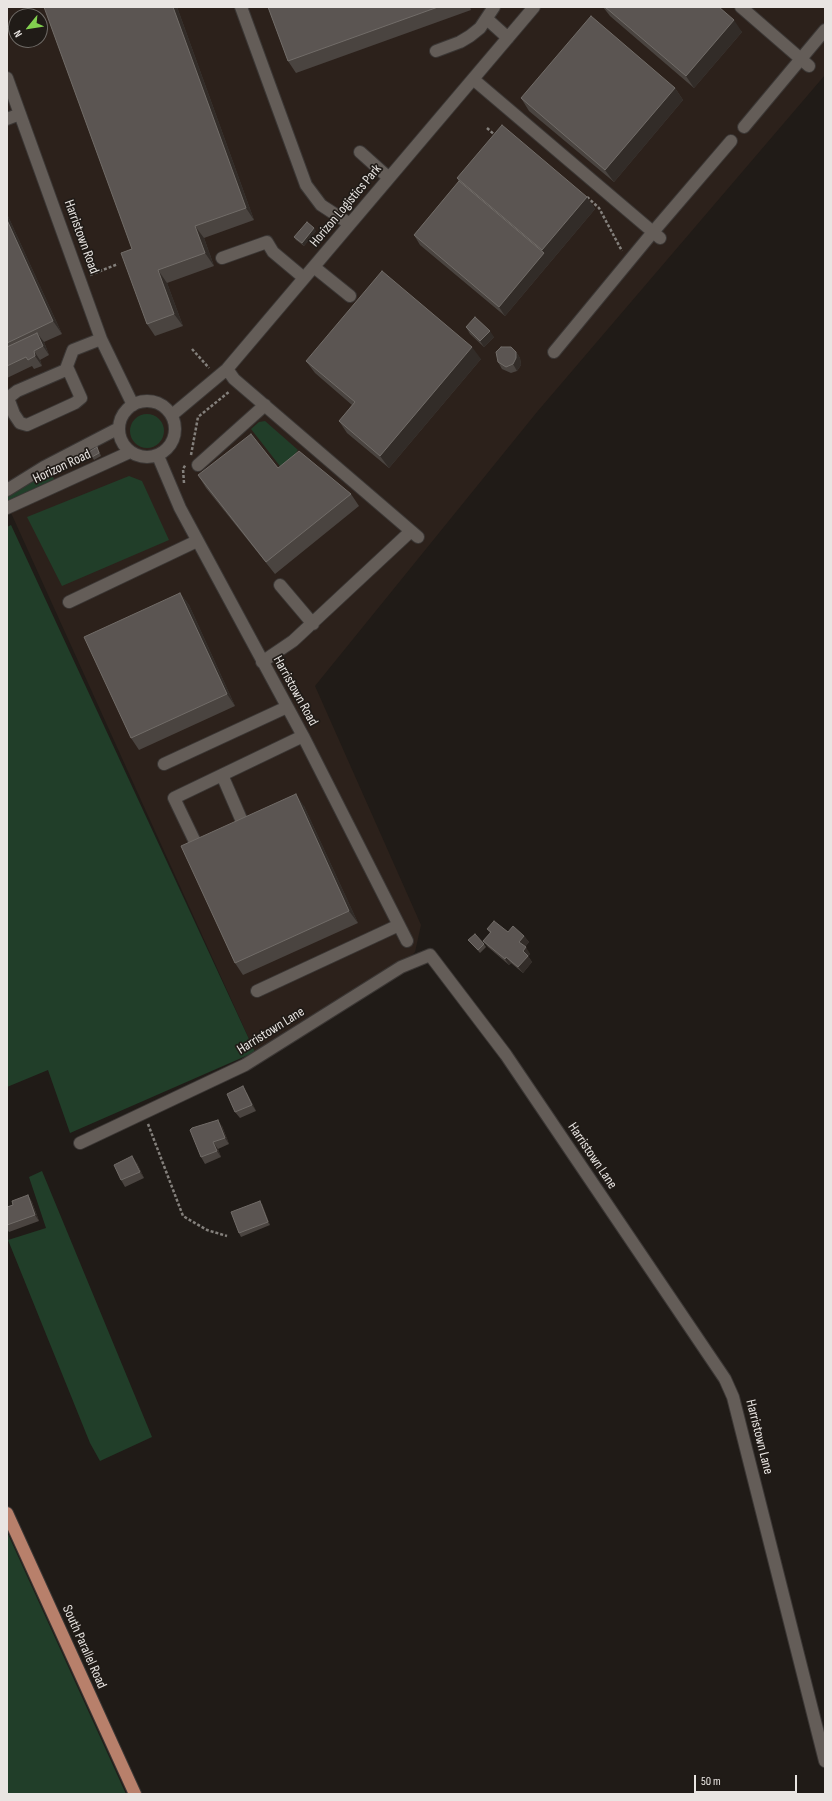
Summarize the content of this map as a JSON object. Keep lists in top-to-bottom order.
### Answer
{
  "streets": {
    "main road": ["South Parallel Road"],
    "street": [
      "Horizon Logistics Park",
      "Harristown Road",
      "Horizon Road",
      "Harristown Lane"
    ]
  },
  "crossings": [
    ["Horizon Logistics Park", "Harristown Road"],
    ["Horizon Logistics Park", "Horizon Road"],
    ["Harristown Road", "Horizon Road"]
  ],
  "scale_bar": "50 m",
  "north": "bottom left"
}
